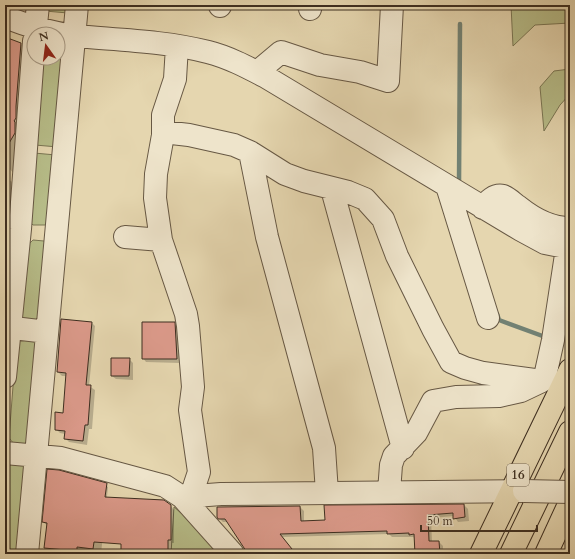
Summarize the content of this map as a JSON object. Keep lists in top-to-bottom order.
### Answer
{
  "streets": {
    "highway": ["16"]
  },
  "scale_bar": "50 m",
  "north": "top"
}
